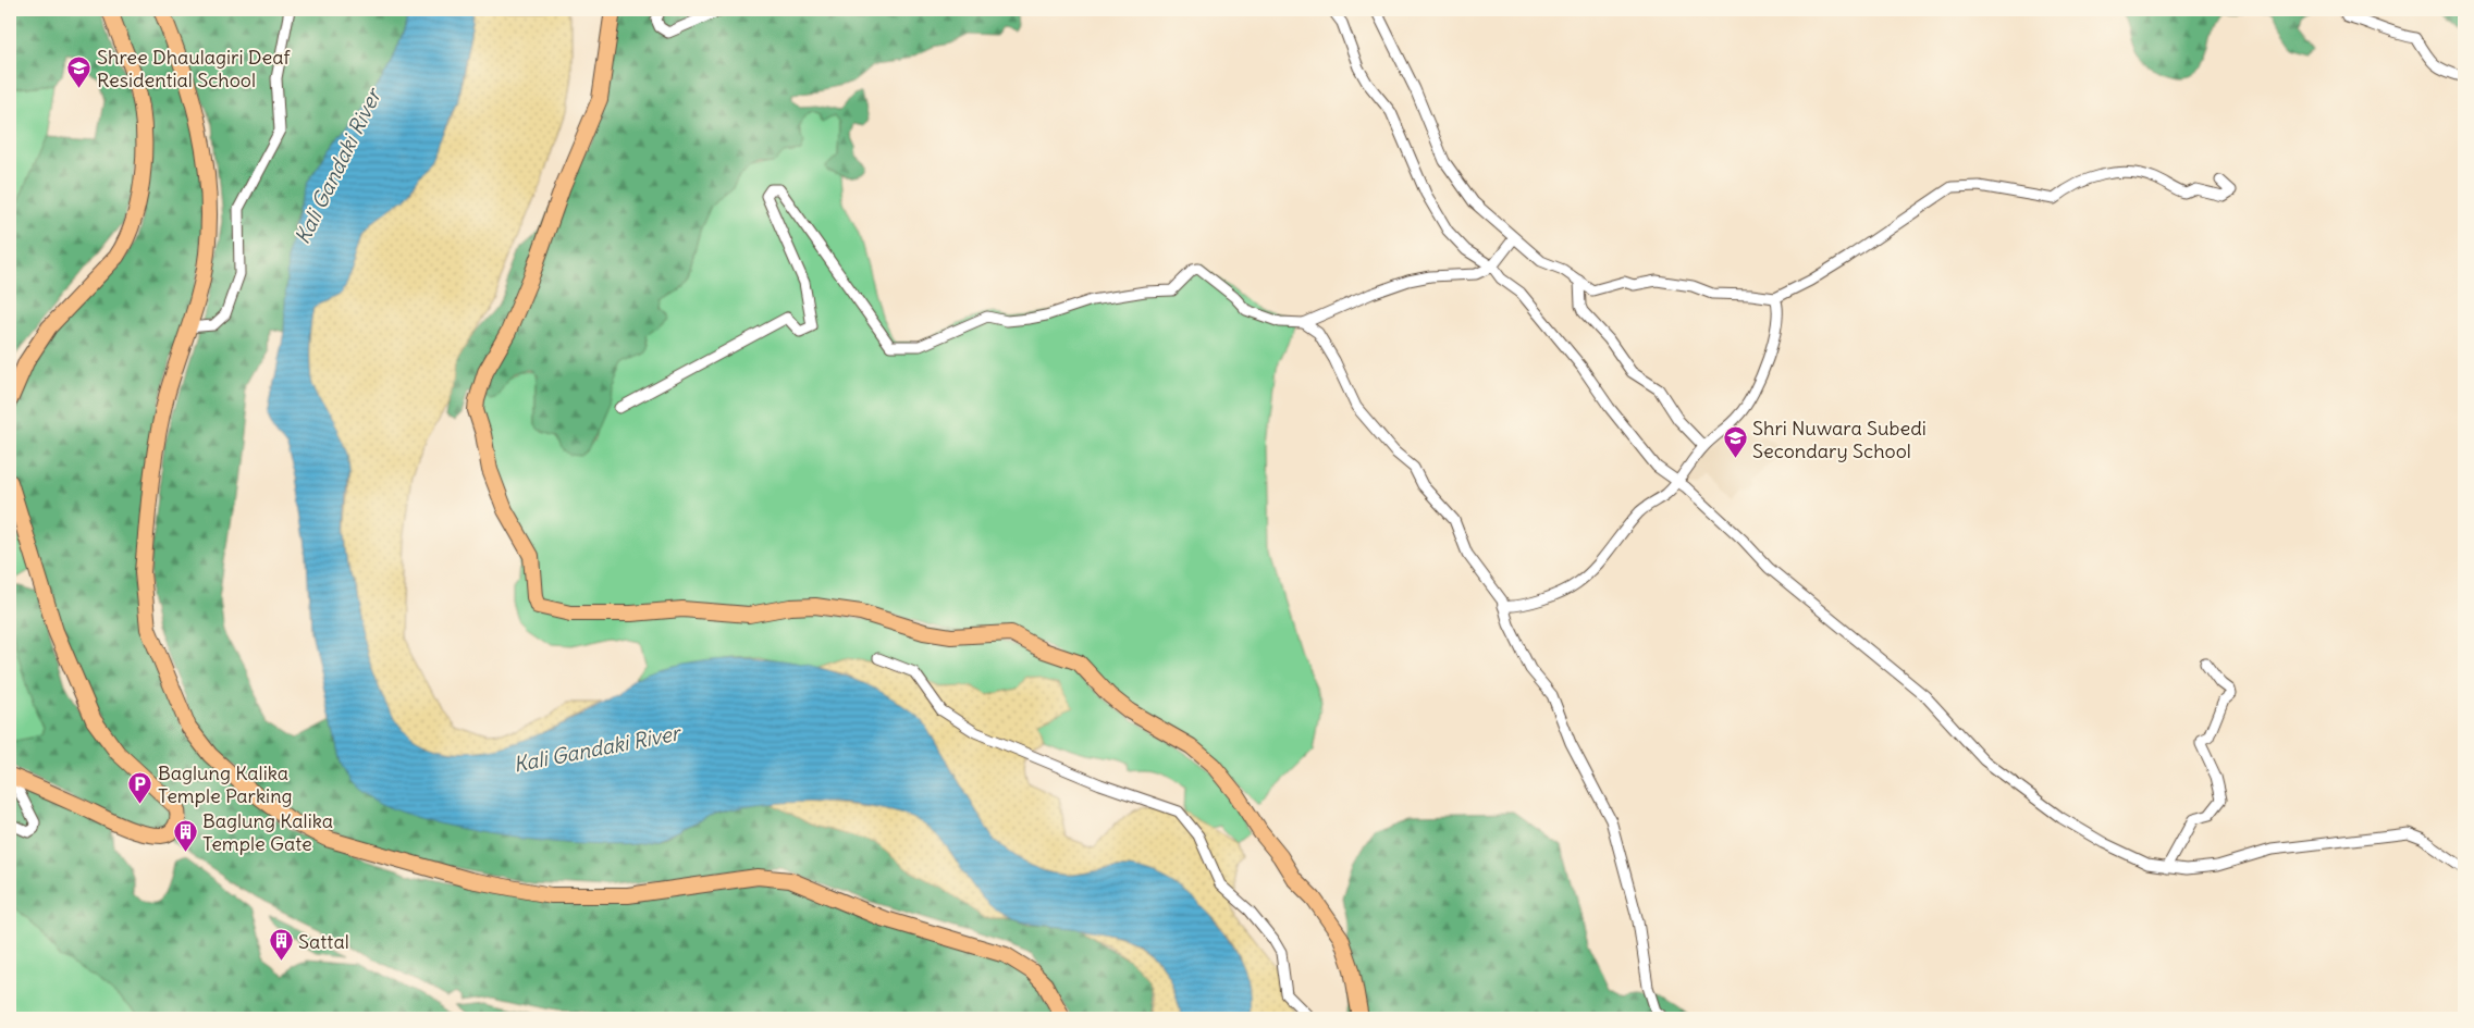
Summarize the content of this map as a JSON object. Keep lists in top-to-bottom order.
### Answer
{
  "water": ["Kali Gandaki River"],
  "places": {
    "school or university": ["Shree Dhaulagiri Deaf Residential School", "Shri Nuwara Subedi Secondary School"],
    "parking": ["Baglung Kalika Temple Parking"],
    "building": ["Baglung Kalika Temple Gate", "Sattal"]
  }
}
